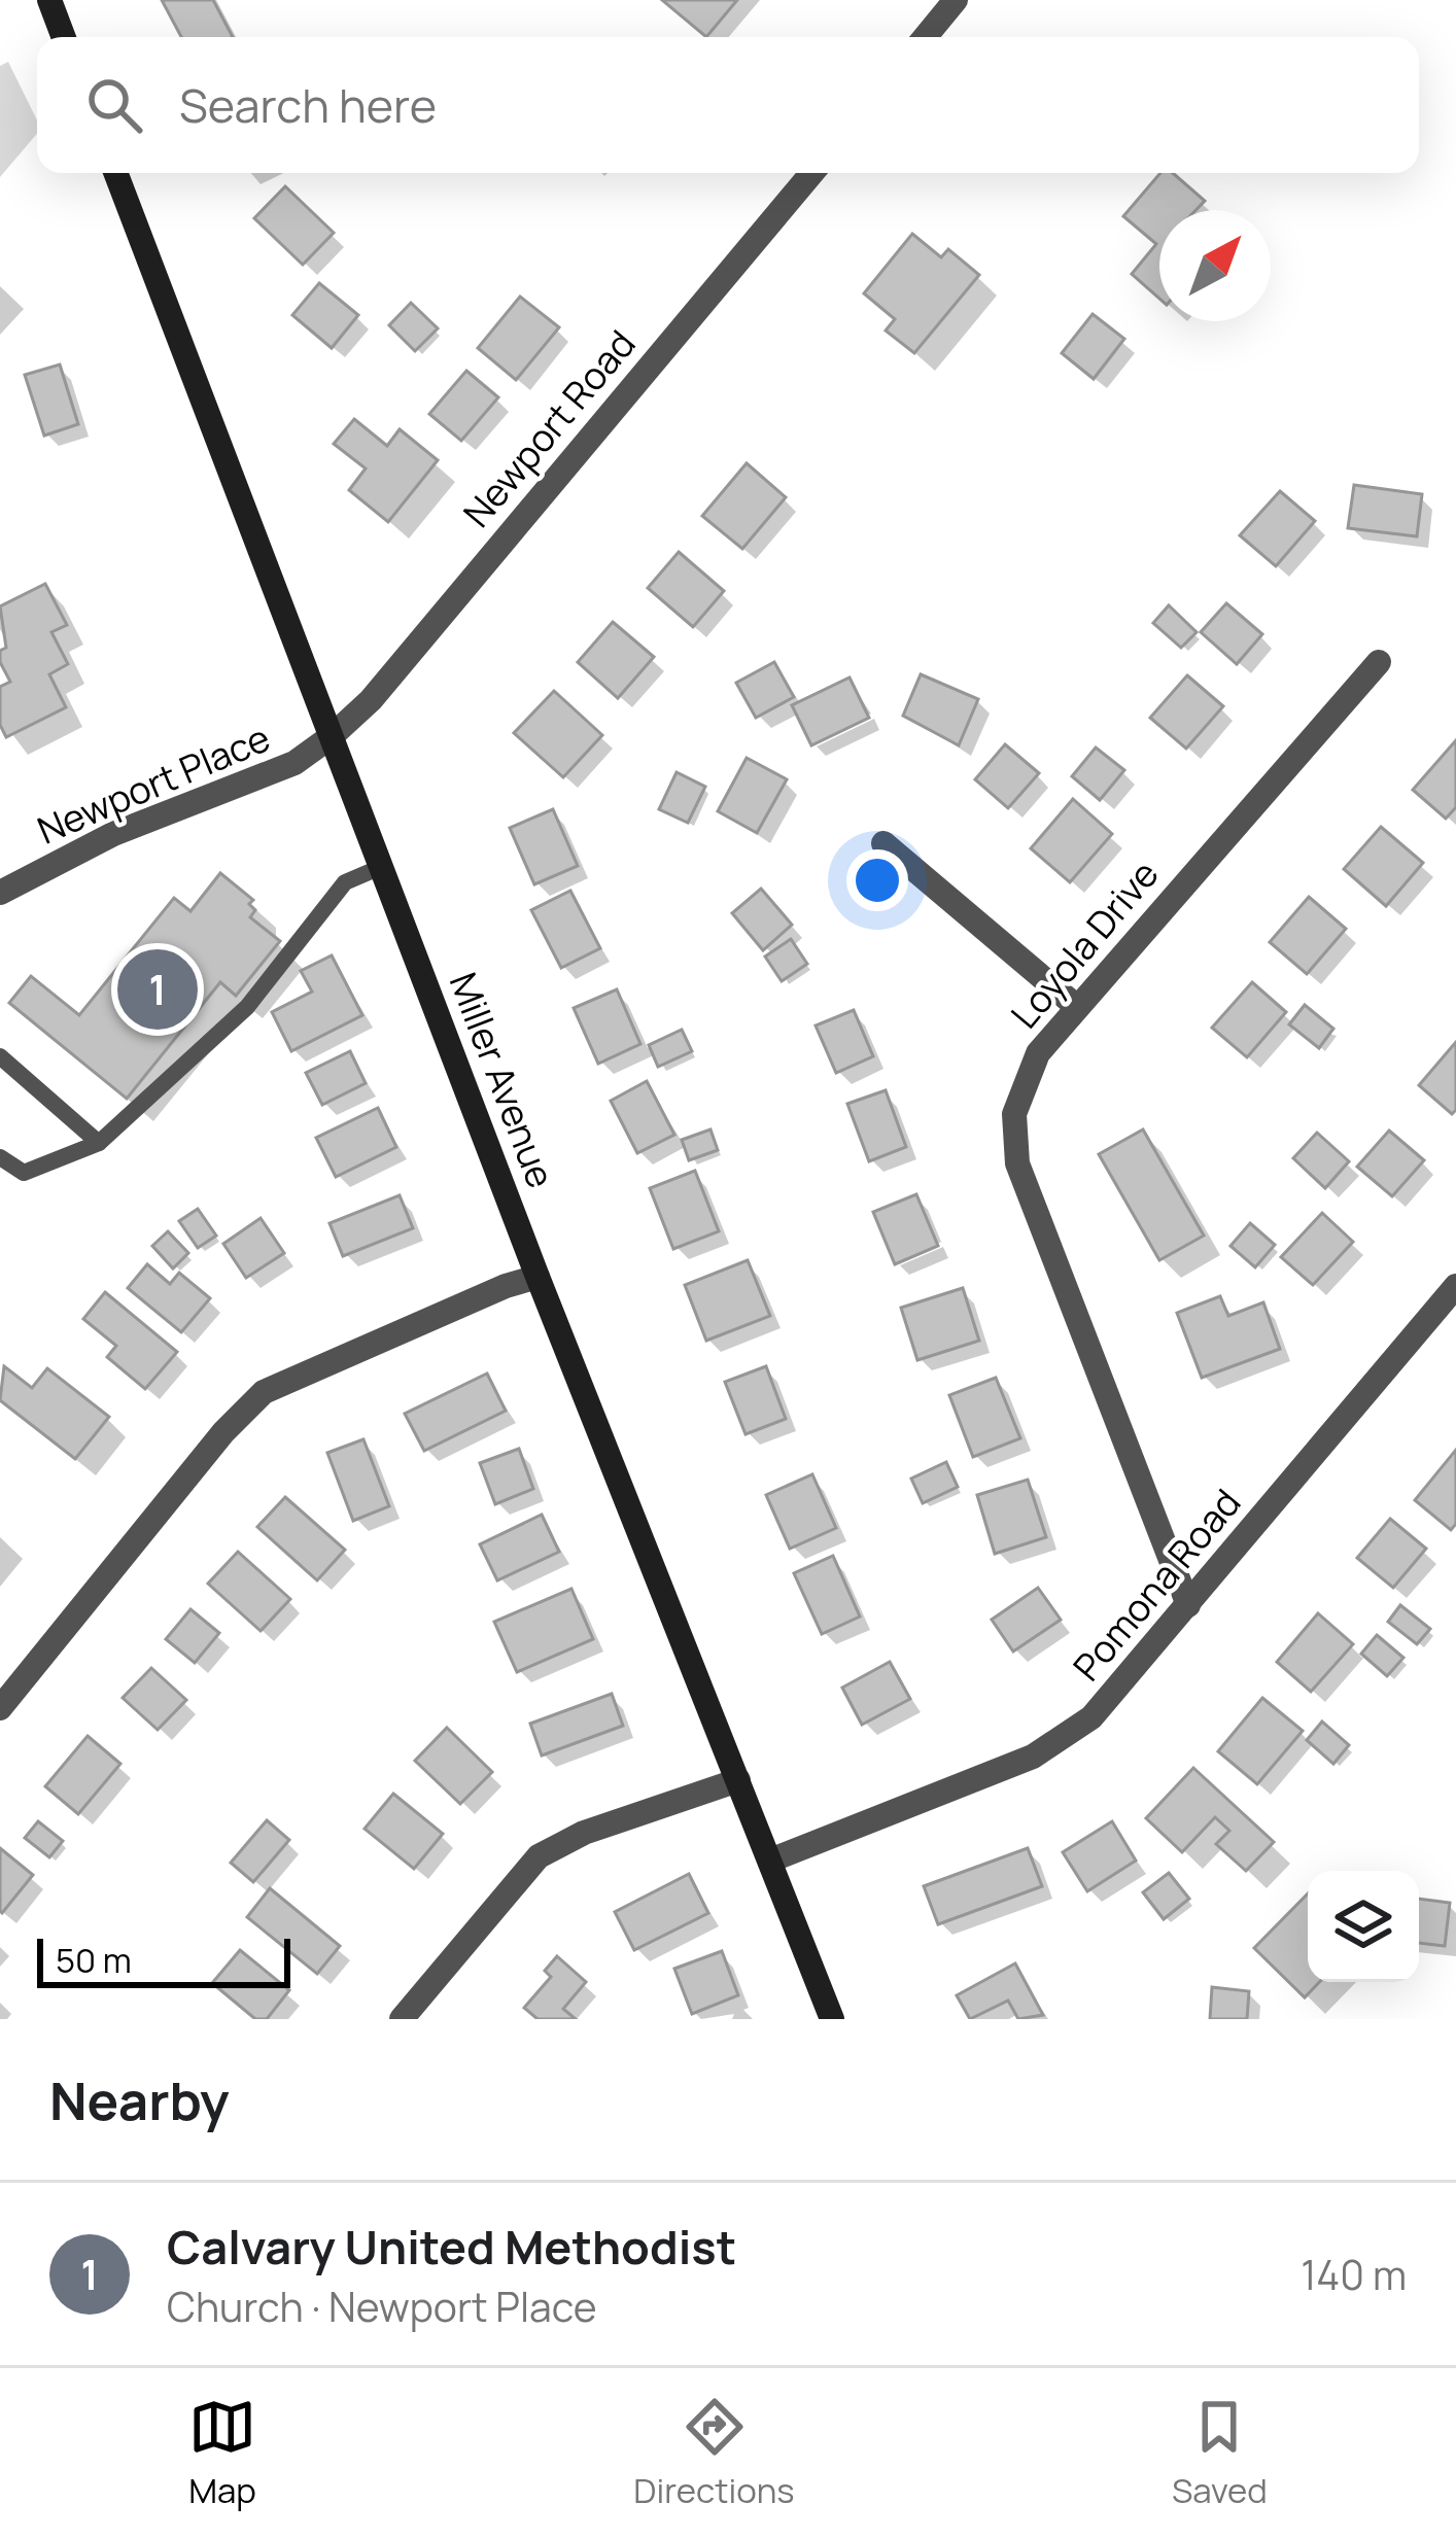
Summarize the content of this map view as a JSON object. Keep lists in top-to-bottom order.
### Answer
{
  "streets": {
    "main road": ["Miller Avenue"],
    "street": [
      "Newport Road",
      "Newport Place",
      "Loyola Drive",
      "Pomona Road"
    ]
  },
  "crossings": [
    ["Newport Road", "Newport Place"],
    ["Newport Road", "Miller Avenue"],
    ["Newport Place", "Miller Avenue"],
    ["Loyola Drive", "Pomona Road"],
    ["Miller Avenue", "Pomona Road"]
  ],
  "scale_bar": "50 m",
  "north": "top right",
  "page": {
    "search": "Search here",
    "pins": "1",
    "scale": "50 m",
    "heading": "Nearby",
    "list": [
      {
        "mark": "1",
        "name": "Calvary United Methodist",
        "note": "Church · Newport Place",
        "value": "140 m"
      }
    ],
    "nav": ["Map", "Directions", "Saved"]
  }
}
